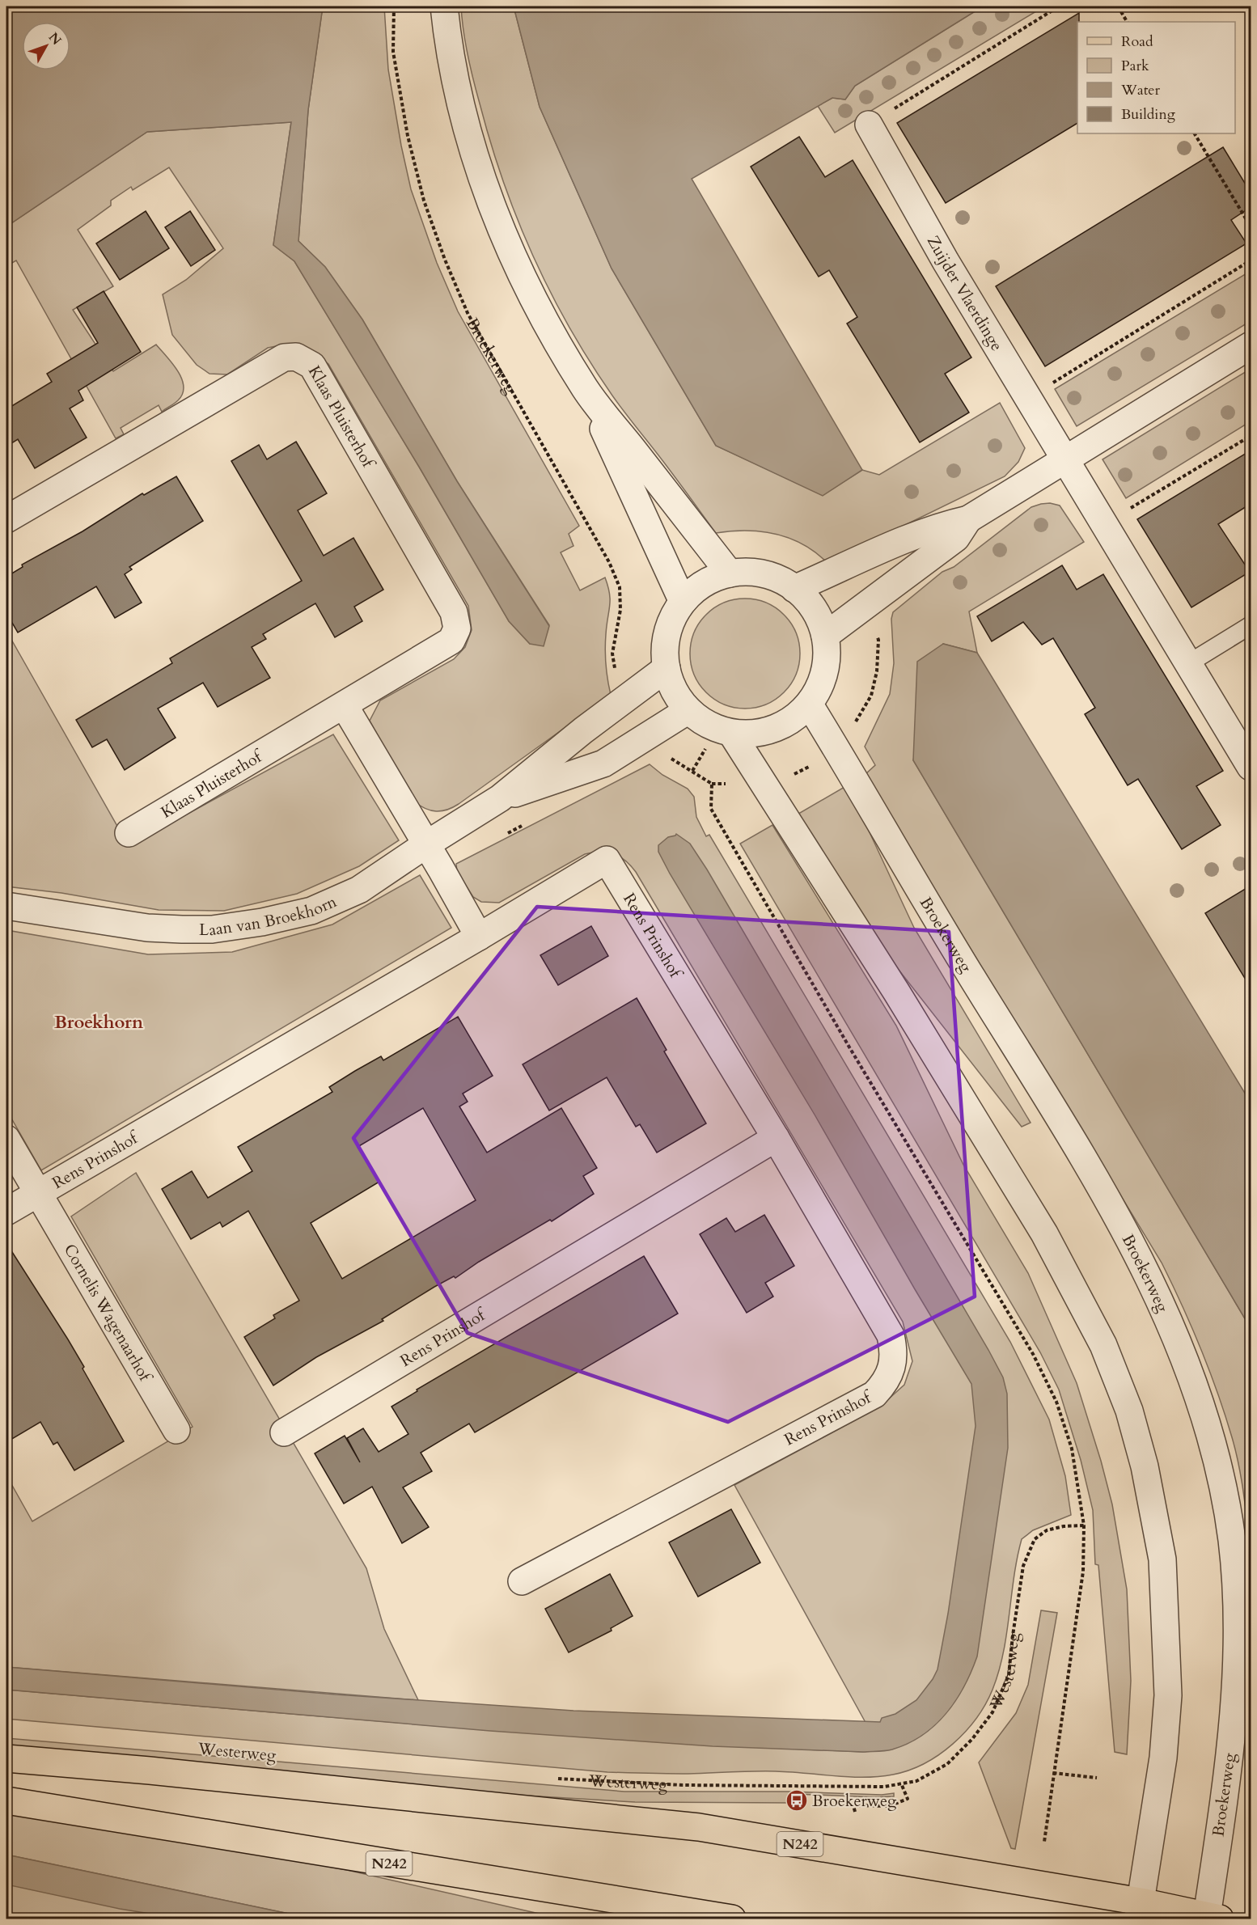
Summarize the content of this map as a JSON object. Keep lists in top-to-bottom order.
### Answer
{
  "streets": {
    "main road": ["Westerweg", "N242"],
    "street": [
      "Zuijder Vlaerdinge",
      "Broekerweg",
      "Klaas Pluisterhof",
      "Laan van Broekhorn",
      "Rens Prinshof",
      "Cornelis Wagenaarhof"
    ]
  },
  "crossings": [
    ["Broekerweg", "Laan van Broekhorn"],
    ["Broekerweg", "Westerweg"],
    ["Rens Prinshof", "Cornelis Wagenaarhof"]
  ],
  "districts": ["Broekhorn"],
  "places": {
    "bus stop": ["Broekerweg"]
  },
  "legend": [
    "Road",
    "Park",
    "Water",
    "Building"
  ],
  "north": "top right"
}
